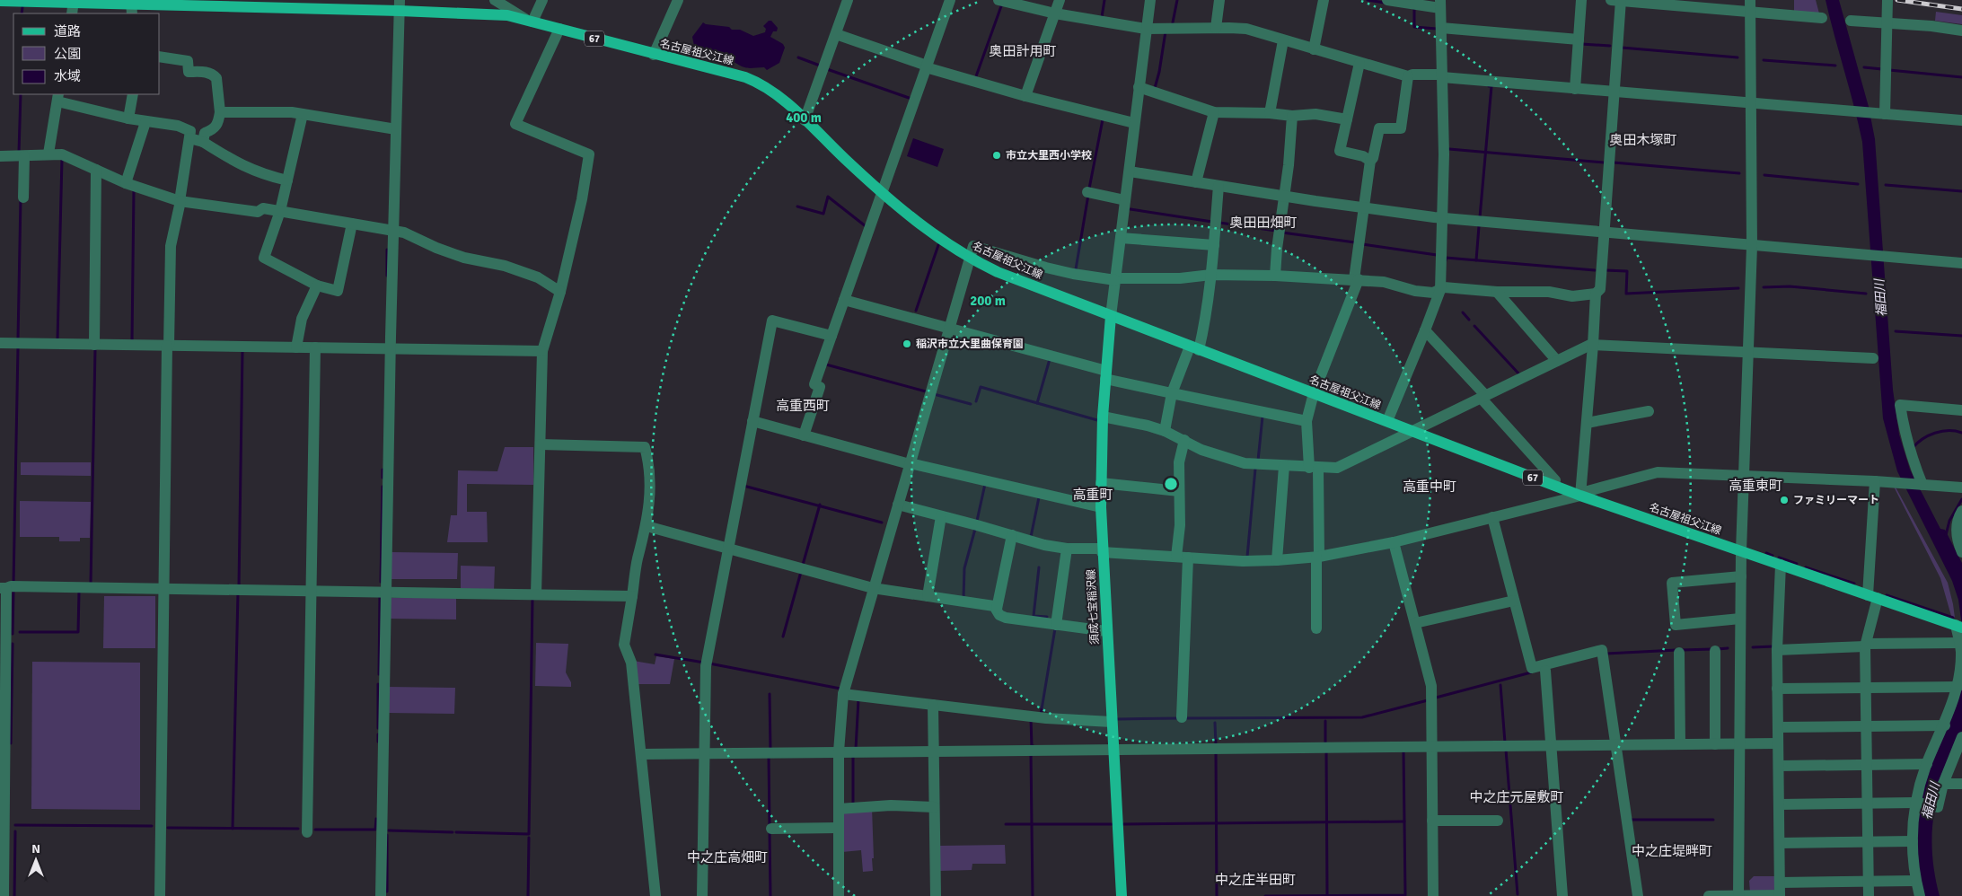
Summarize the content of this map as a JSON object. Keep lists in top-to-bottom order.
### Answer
{
  "streets": {
    "main road": ["67", "名古屋祖父江線", "須成七宝稲沢線"]
  },
  "crossings": [
    ["名古屋祖父江線", "須成七宝稲沢線"]
  ],
  "districts": [
    "奥田計用町",
    "奥田木塚町",
    "奥田田畑町",
    "高重西町",
    "高重東町",
    "高重中町",
    "高重町",
    "中之庄元屋敷町",
    "中之庄堤畔町",
    "中之庄高畑町",
    "中之庄半田町"
  ],
  "water": ["福田川"],
  "places": ["市立大里西小学校", "稲沢市立大里曲保育園", "ファミリーマート"],
  "legend": ["道路", "公園", "水域"],
  "north": "top",
  "rings": ["400 m", "200 m"]
}
